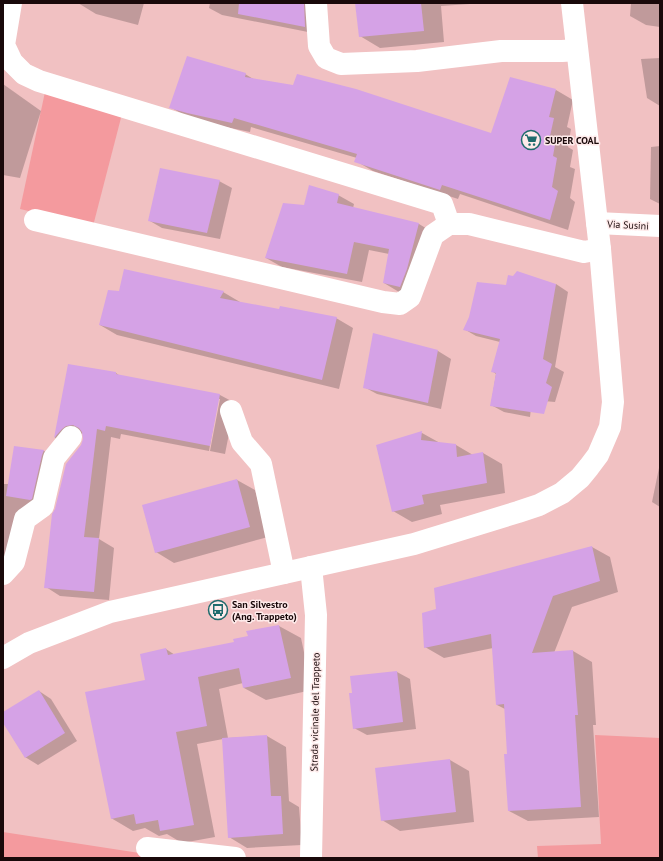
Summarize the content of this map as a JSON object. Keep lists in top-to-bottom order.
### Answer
{
  "streets": {
    "street": ["Via Susini", "Strada vicinale del Trappeto"]
  },
  "places": {
    "supermarket": ["SUPER COAL"],
    "bus stop": ["San Silvestro (Ang. Trappeto)"]
  }
}
